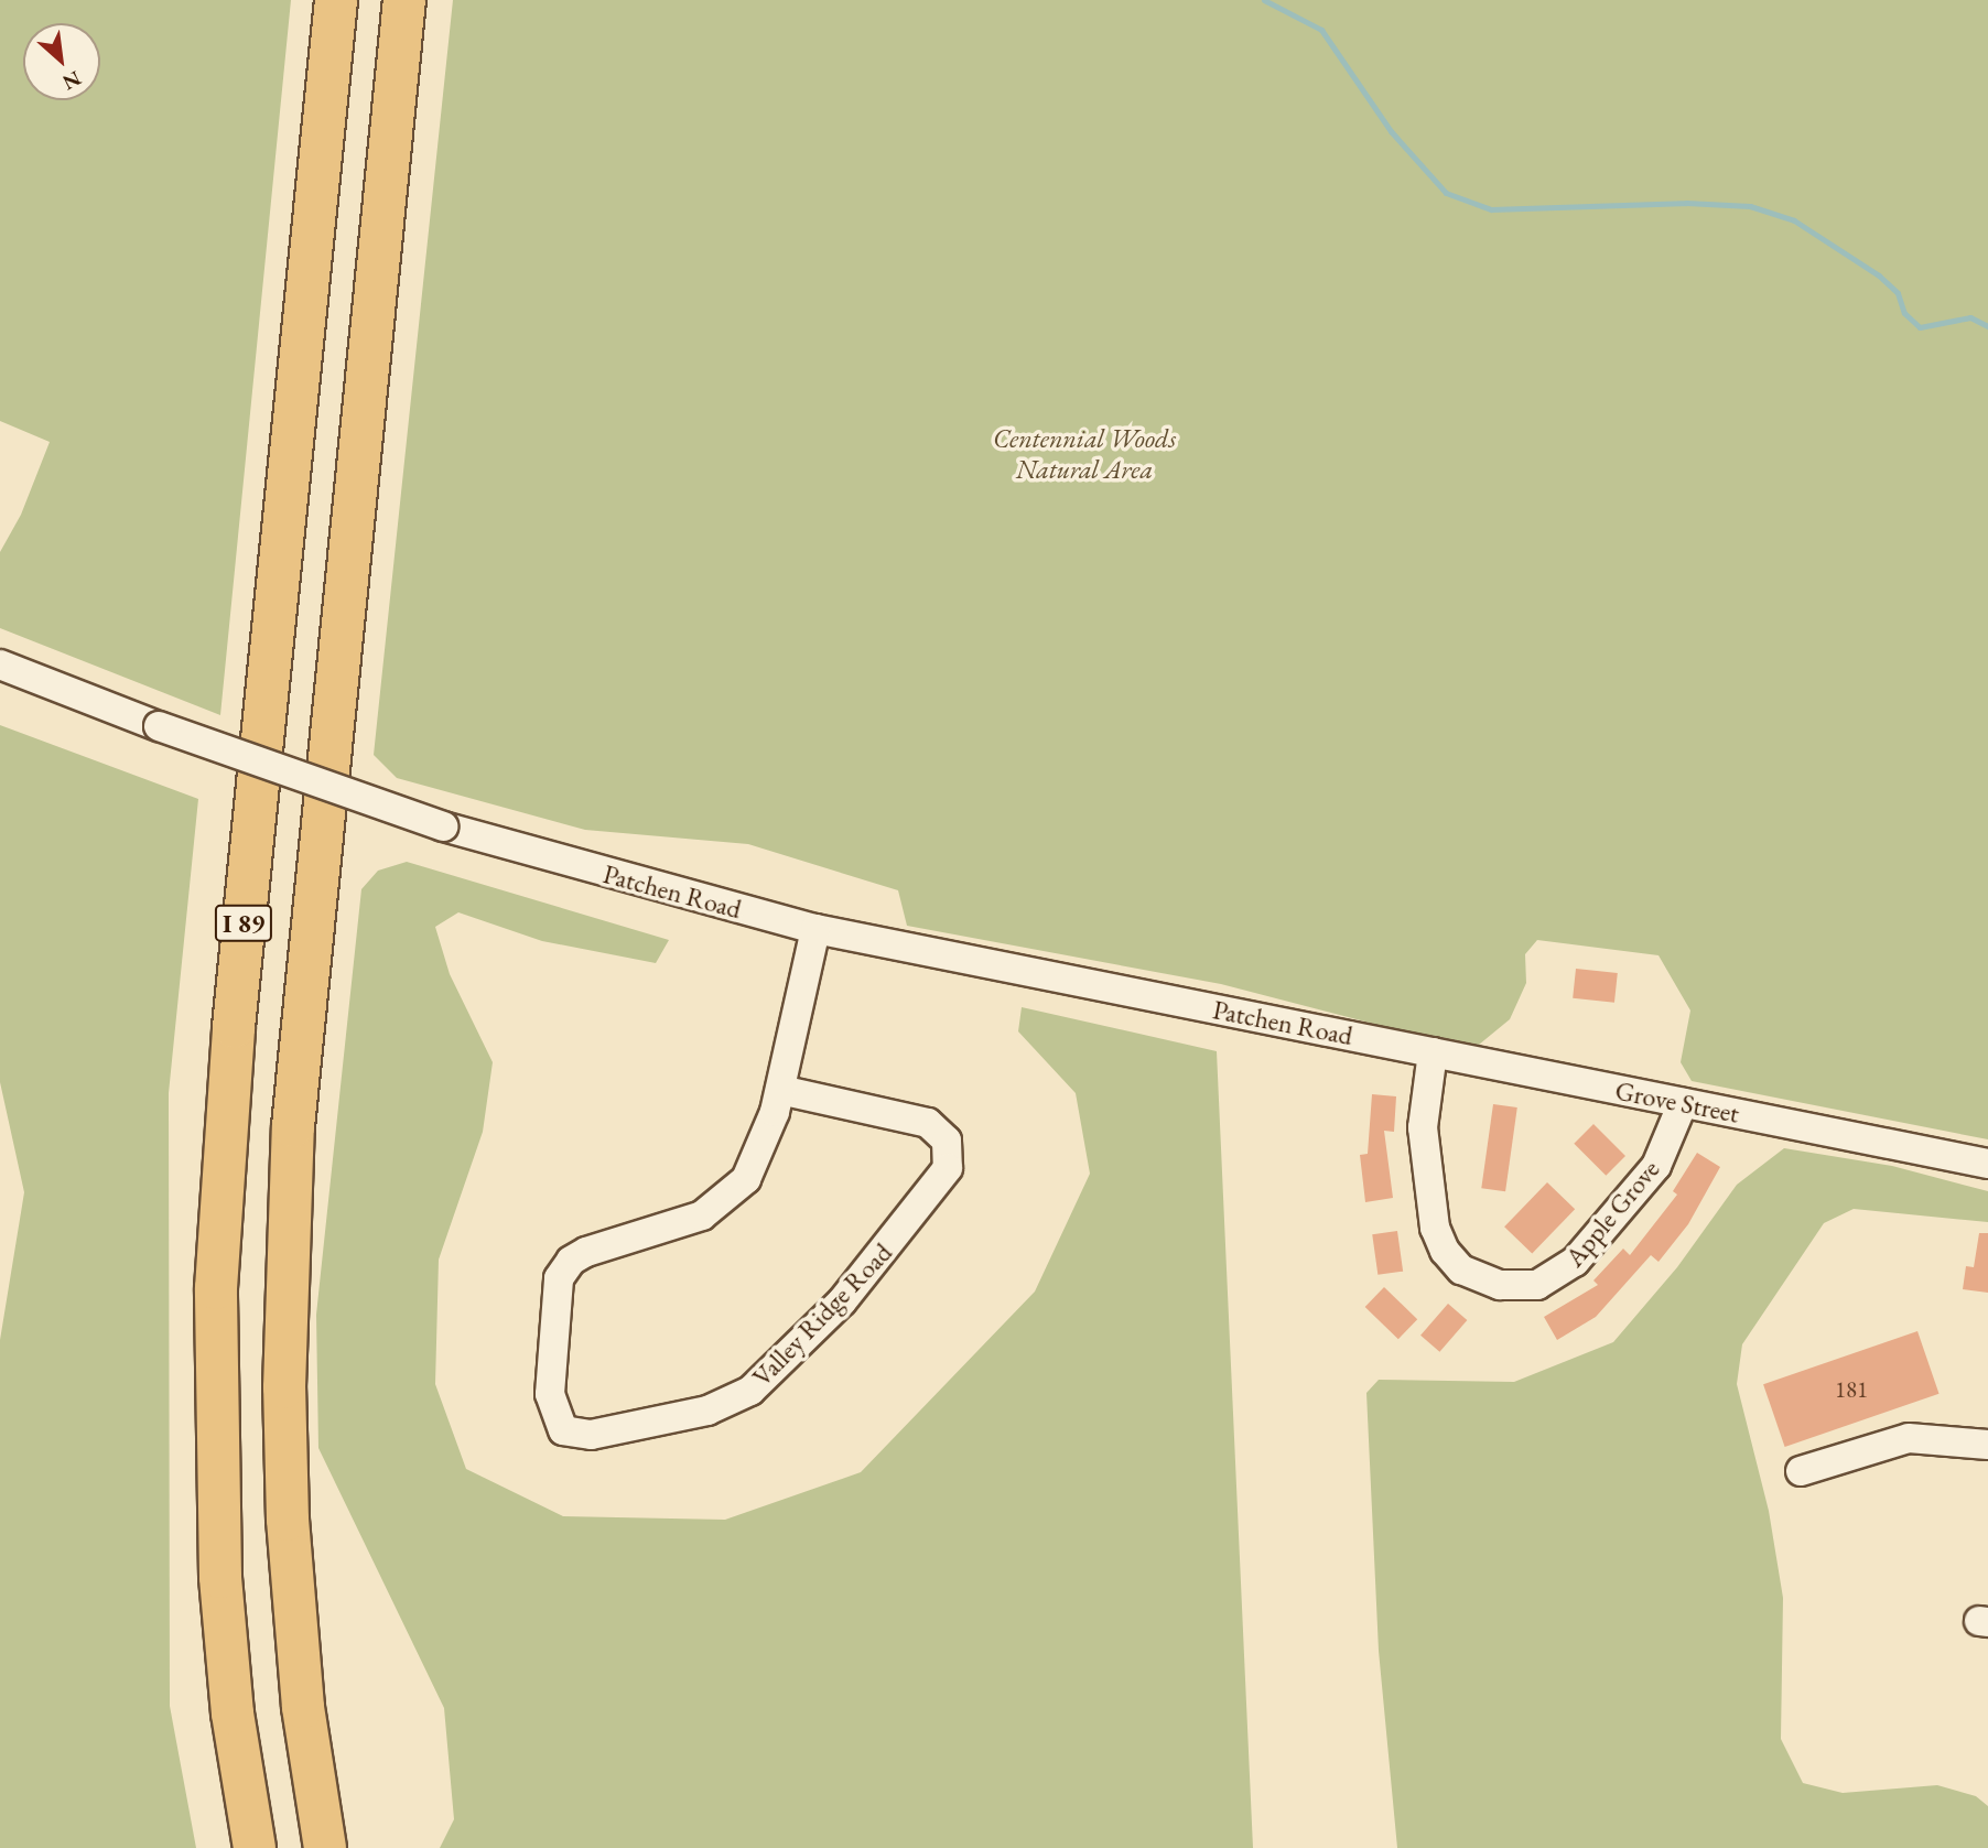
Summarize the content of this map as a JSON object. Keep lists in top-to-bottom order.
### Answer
{
  "streets": {
    "highway": ["I 89"],
    "street": [
      "Patchen Road",
      "Grove Street",
      "Apple Grove",
      "Valley Ridge Road"
    ]
  },
  "crossings": [
    ["Patchen Road", "Grove Street"],
    ["Patchen Road", "Valley Ridge Road"],
    ["Grove Street", "Apple Grove"]
  ],
  "parks": ["Centennial Woods Natural Area"],
  "house_numbers": ["181"],
  "north": "bottom right"
}
